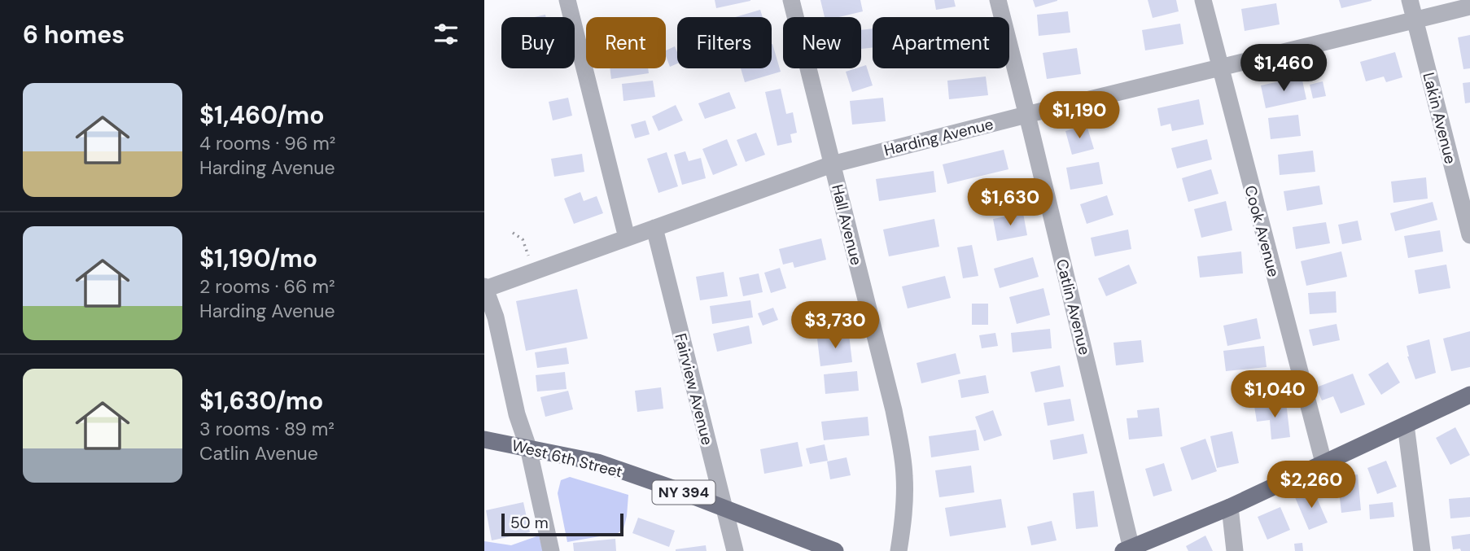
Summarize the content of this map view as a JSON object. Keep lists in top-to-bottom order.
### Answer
{
  "streets": {
    "main road": ["West 6th Street", "NY 394"],
    "street": [
      "Lakin Avenue",
      "Harding Avenue",
      "Hall Avenue",
      "Cook Avenue",
      "Catlin Avenue",
      "Fairview Avenue"
    ]
  },
  "crossings": [
    ["Lakin Avenue", "Harding Avenue"],
    ["Harding Avenue", "Hall Avenue"],
    ["Harding Avenue", "Cook Avenue"],
    ["Harding Avenue", "Catlin Avenue"],
    ["Harding Avenue", "Fairview Avenue"],
    ["Fairview Avenue", "West 6th Street"]
  ],
  "scale_bar": "50 m",
  "page": {
    "heading": "6 homes",
    "chip": [
      "Buy",
      "Rent",
      "Filters",
      "New",
      "Apartment"
    ],
    "price": [
      "$1,460",
      "$1,190",
      "$1,630",
      "$3,730",
      "$1,040",
      "$2,260"
    ],
    "list": [
      {
        "name": "$1,460/mo",
        "note": "4 rooms · 96 m² · Harding Avenue"
      },
      {
        "name": "$1,190/mo",
        "note": "2 rooms · 66 m² · Harding Avenue"
      },
      {
        "name": "$1,630/mo",
        "note": "3 rooms · 89 m² · Catlin Avenue"
      }
    ],
    "scale": "50 m"
  }
}
